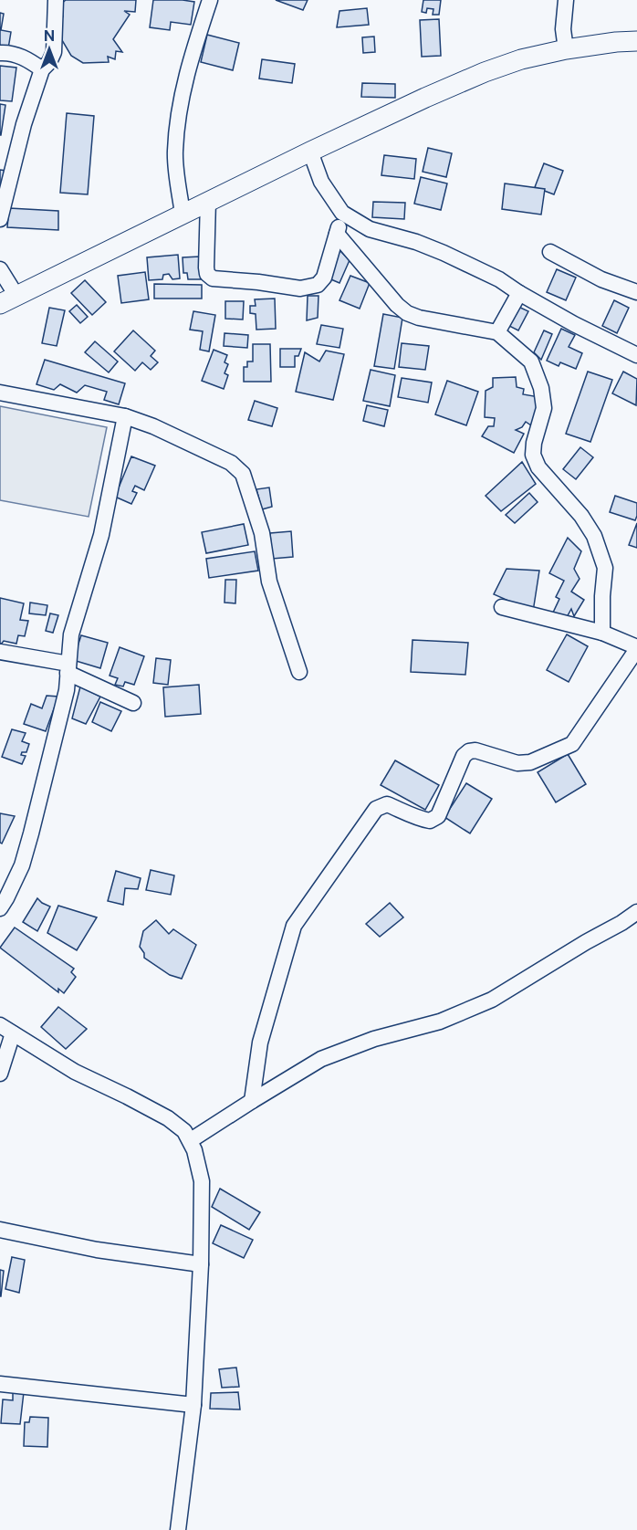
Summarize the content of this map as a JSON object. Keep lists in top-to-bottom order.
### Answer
{
  "north": "top"
}
